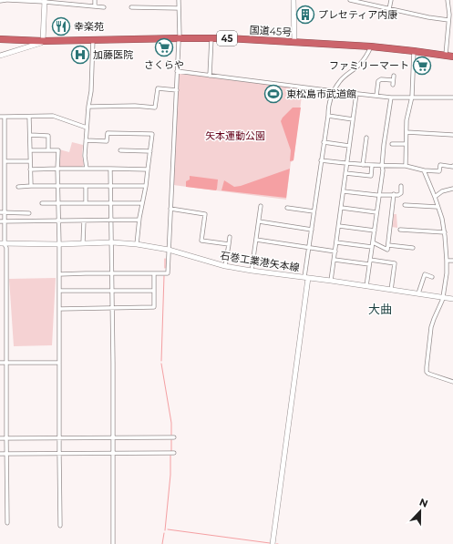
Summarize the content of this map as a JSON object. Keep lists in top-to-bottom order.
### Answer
{
  "streets": {
    "highway": ["国道45号", "45"],
    "main road": ["石巻工業港矢本線"]
  },
  "districts": ["大曲"],
  "parks": ["矢本運動公園"],
  "places": {
    "building": ["プレセティア内康"],
    "restaurant": ["幸楽苑"],
    "supermarket": ["さくらや", "ファミリーマート"],
    "hospital": ["加藤医院"],
    "sports": ["東松島市武道館"]
  },
  "north": "top"
}
